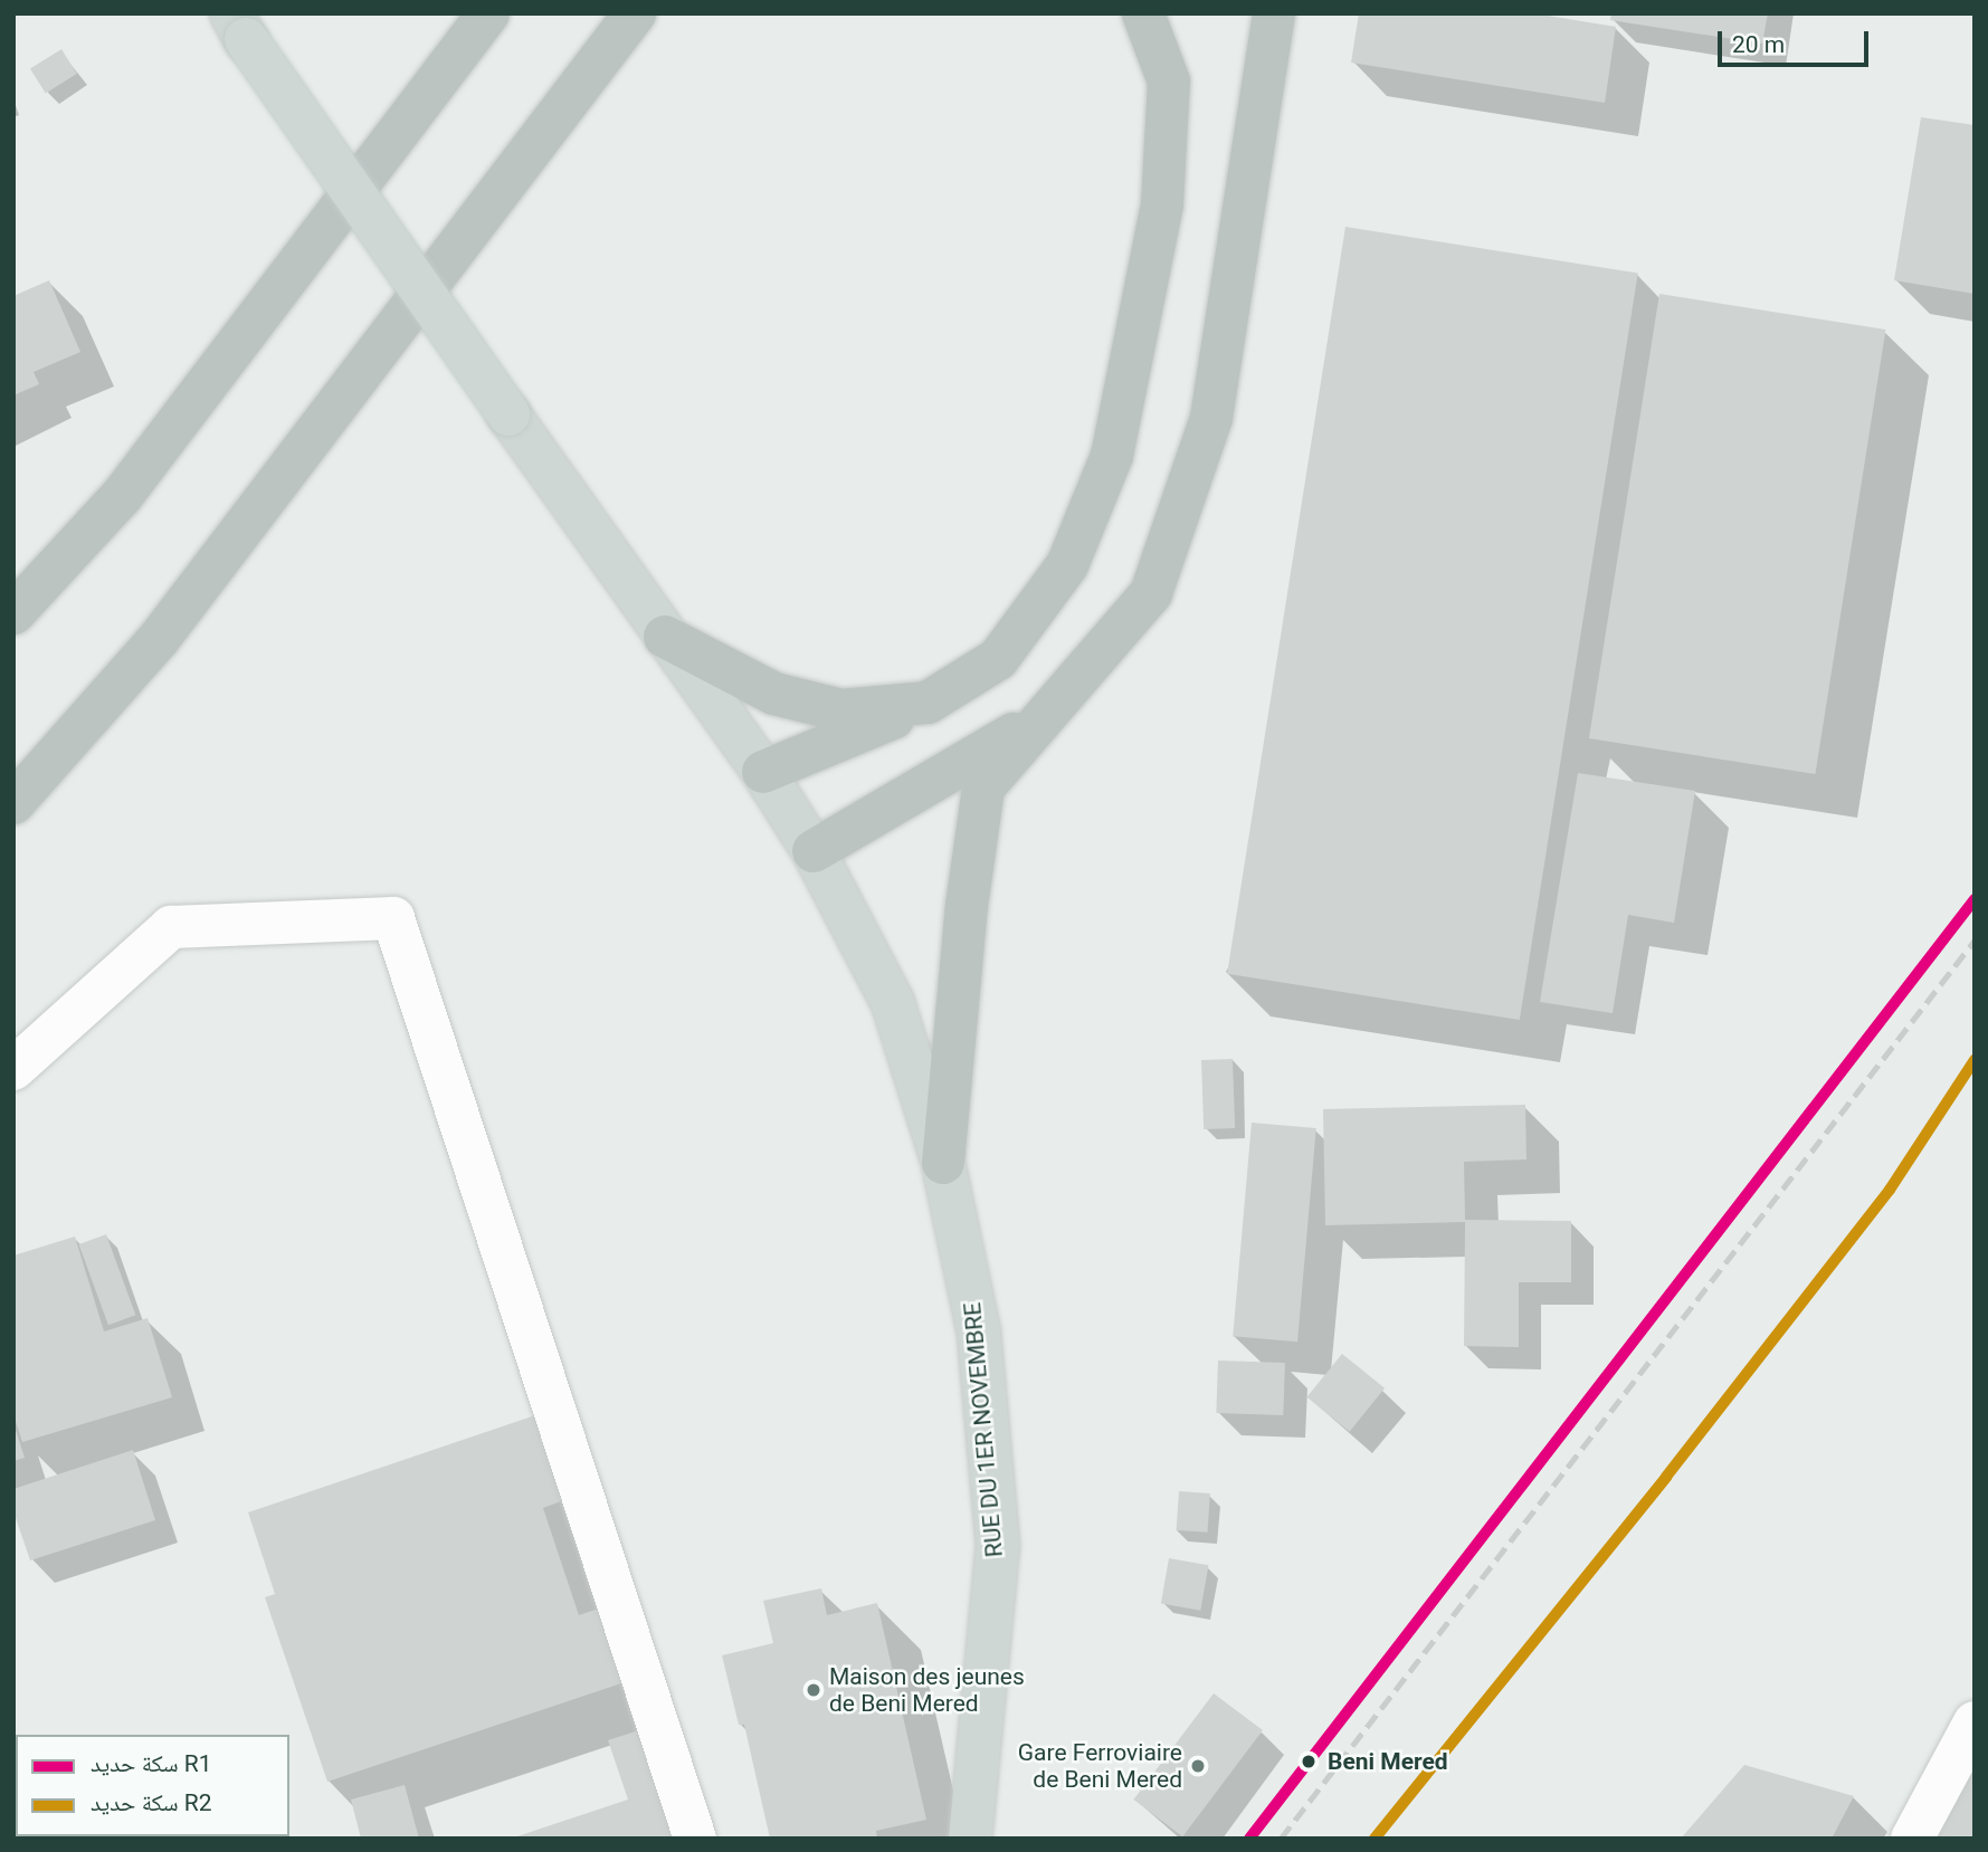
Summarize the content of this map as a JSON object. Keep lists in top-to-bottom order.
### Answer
{
  "streets": {
    "main road": ["RUE DU 1ER NOVEMBRE"]
  },
  "places": ["Maison des jeunes de Beni Mered", "Beni Mered", "Gare Ferroviaire de Beni Mered"],
  "lines": ["rail line R1", "rail line R2"],
  "legend": ["سكة حديد R1", "سكة حديد R2"],
  "scale_bar": "20 m"
}
